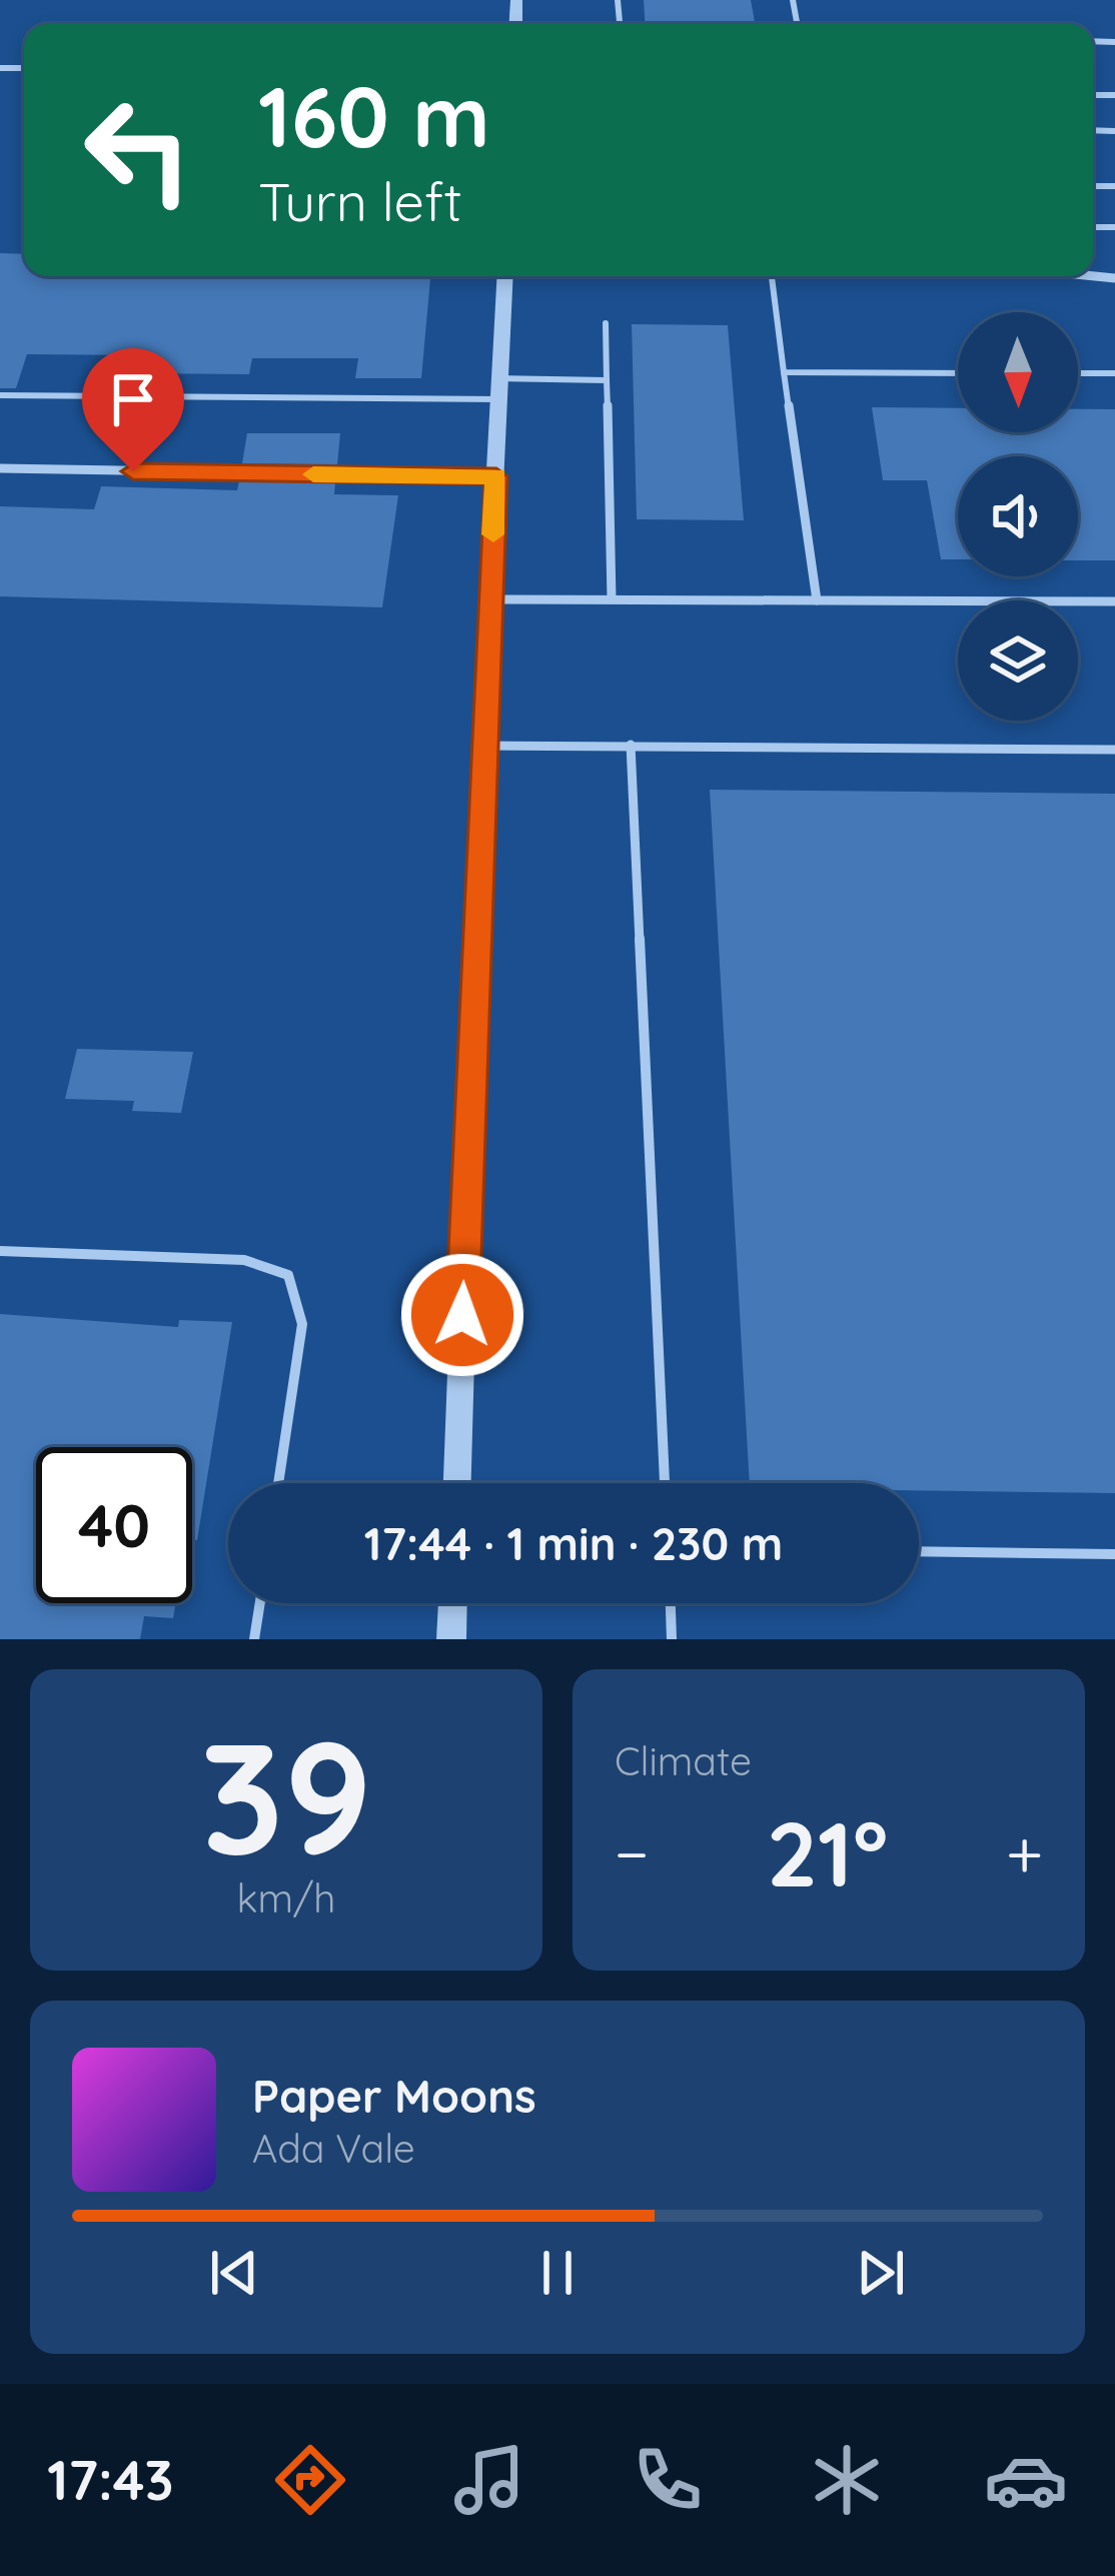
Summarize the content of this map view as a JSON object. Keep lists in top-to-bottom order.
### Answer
{
  "north": "bottom",
  "page": {
    "turn": ["160 m", "Turn left"],
    "limit": "40",
    "trip": "17:44 · 1 min · 230 m",
    "tile": [
      ["39", "km/h"],
      "Climate"
    ],
    "heat": ["−", "21°", "+"],
    "song": ["Paper Moons", "Ada Vale"],
    "tabs": "17:43"
  }
}
